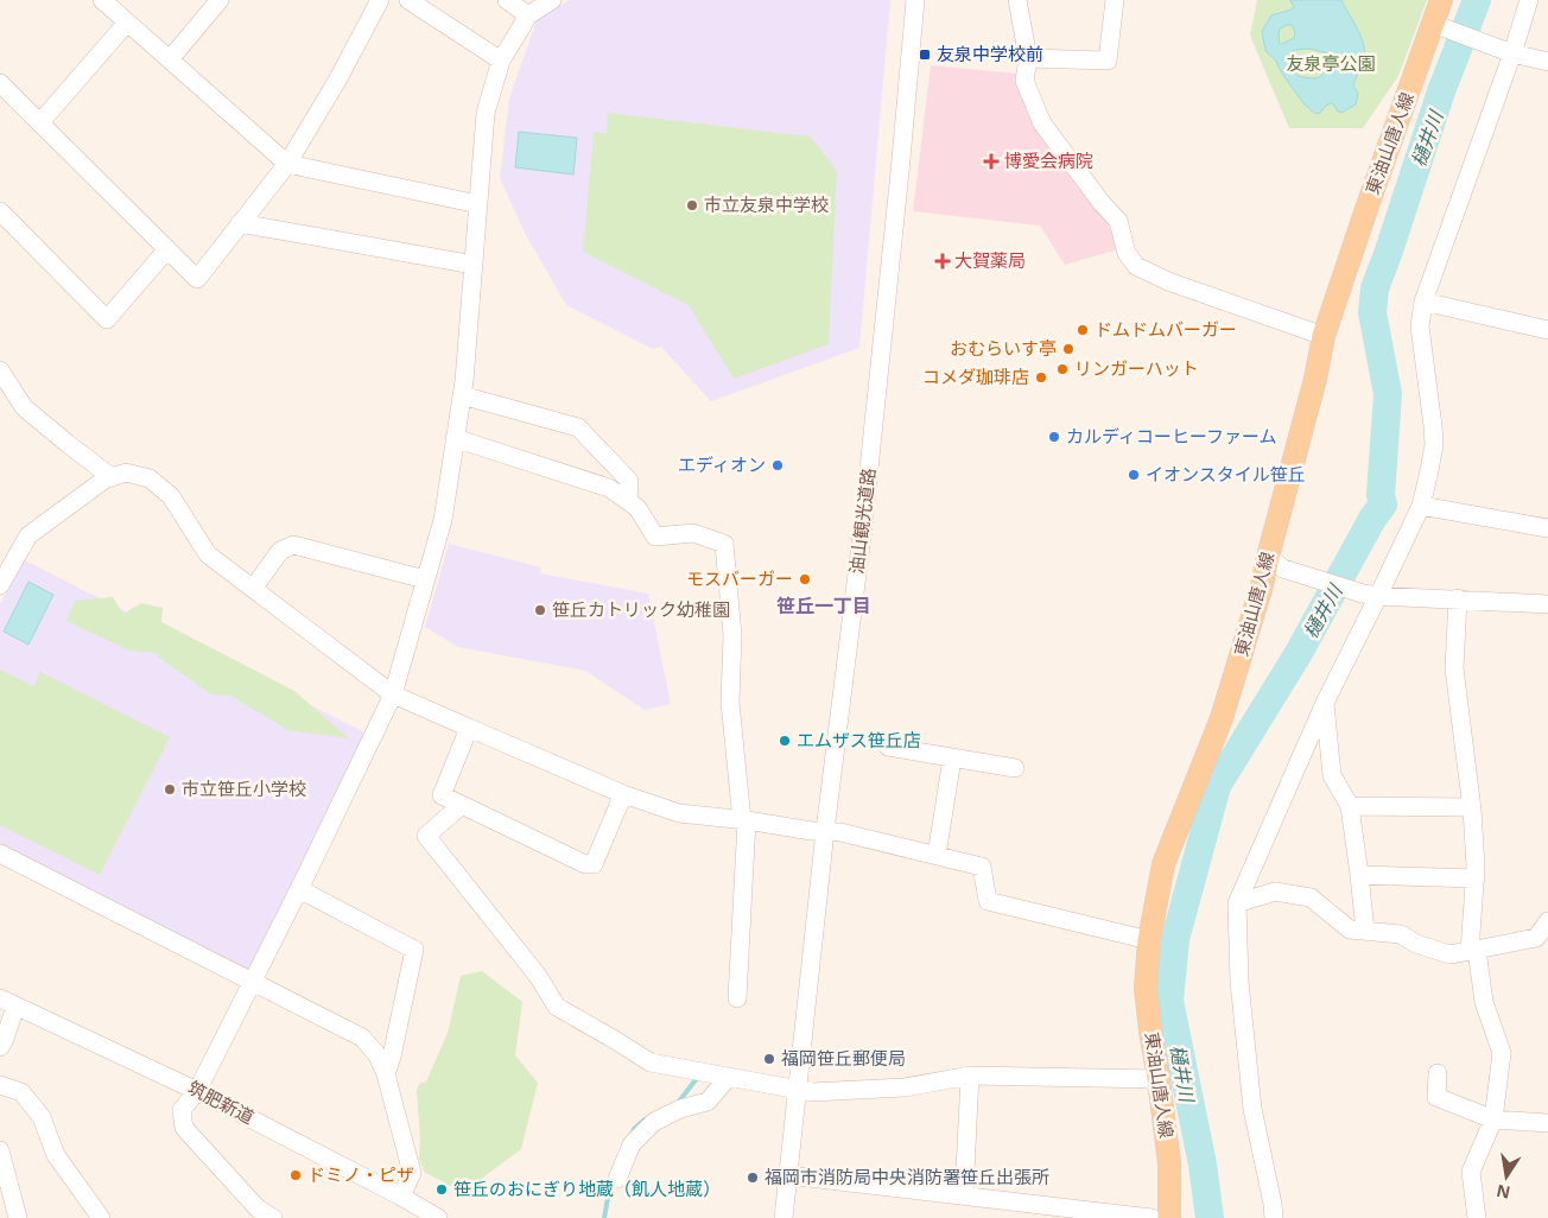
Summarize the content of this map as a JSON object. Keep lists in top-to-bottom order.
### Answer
{
  "streets": {
    "main road": ["東油山唐人線"],
    "street": ["油山観光道路", "筑肥新道"]
  },
  "districts": ["笹丘一丁目"],
  "water": ["樋井川"],
  "parks": ["友泉亭公園"],
  "places": {
    "transit": ["友泉中学校前"],
    "health": ["博愛会病院", "大賀薬局"],
    "other": [
      "市立友泉中学校",
      "ドムドムバーガー",
      "おむらいす亭",
      "リンガーハット",
      "コメダ珈琲店",
      "カルディコーヒーファーム",
      "エディオン",
      "イオンスタイル笹丘",
      "モスバーガー",
      "笹丘カトリック幼稚園",
      "エムザス笹丘店",
      "市立笹丘小学校",
      "福岡笹丘郵便局",
      "ドミノ・ピザ",
      "福岡市消防局中央消防署笹丘出張所",
      "笹丘のおにぎり地蔵（飢人地蔵）"
    ]
  },
  "north": "bottom"
}
